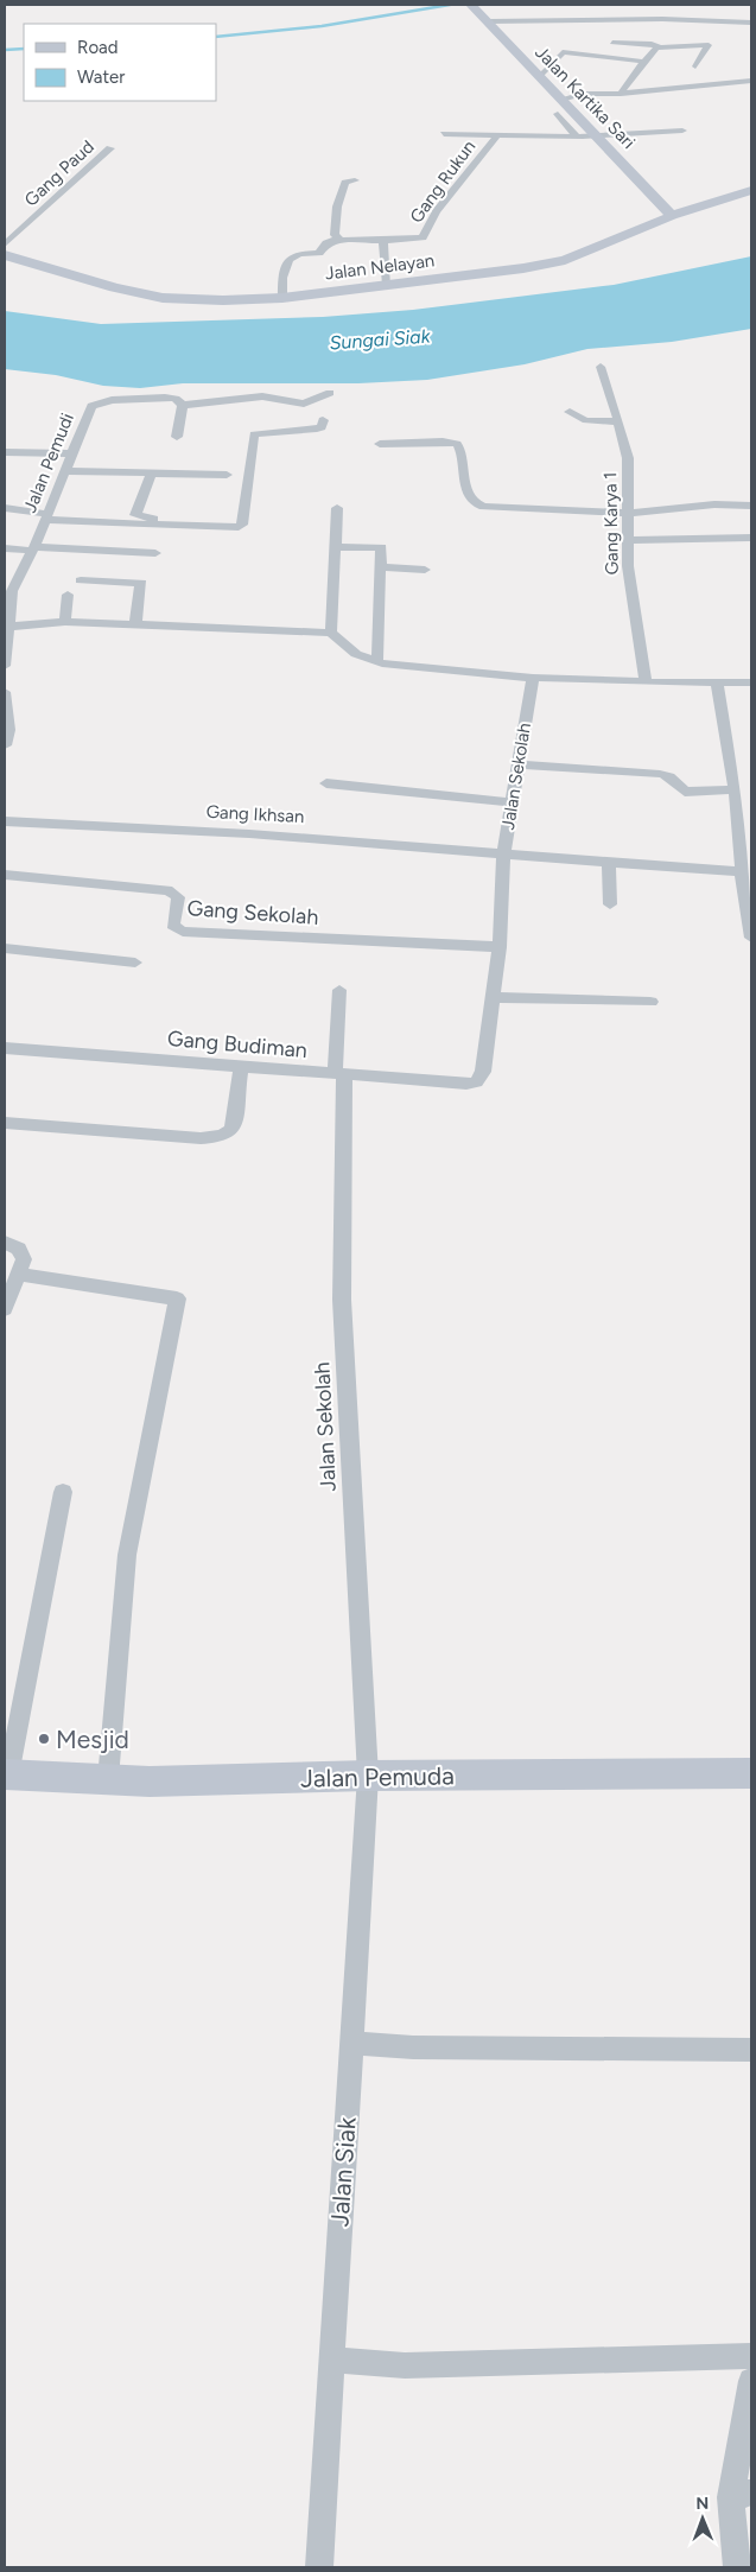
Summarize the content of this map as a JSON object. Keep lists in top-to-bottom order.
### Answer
{
  "streets": {
    "main road": ["Jalan Kartika Sari", "Jalan Nelayan", "Jalan Pemuda"],
    "street": [
      "Gang Paud",
      "Gang Rukun",
      "Jalan Pemudi",
      "Gang Karya 1",
      "Jalan Sekolah",
      "Gang Ikhsan",
      "Gang Sekolah",
      "Gang Budiman",
      "Jalan Siak"
    ]
  },
  "crossings": [
    ["Jalan Kartika Sari", "Jalan Nelayan"],
    ["Jalan Sekolah", "Gang Ikhsan"],
    ["Jalan Sekolah", "Gang Sekolah"],
    ["Jalan Sekolah", "Gang Budiman"],
    ["Jalan Sekolah", "Jalan Pemuda"],
    ["Jalan Sekolah", "Jalan Siak"],
    ["Jalan Pemuda", "Jalan Siak"]
  ],
  "water": ["Sungai Siak"],
  "places": ["Mesjid"],
  "legend": ["Road", "Water"],
  "north": "top"
}
